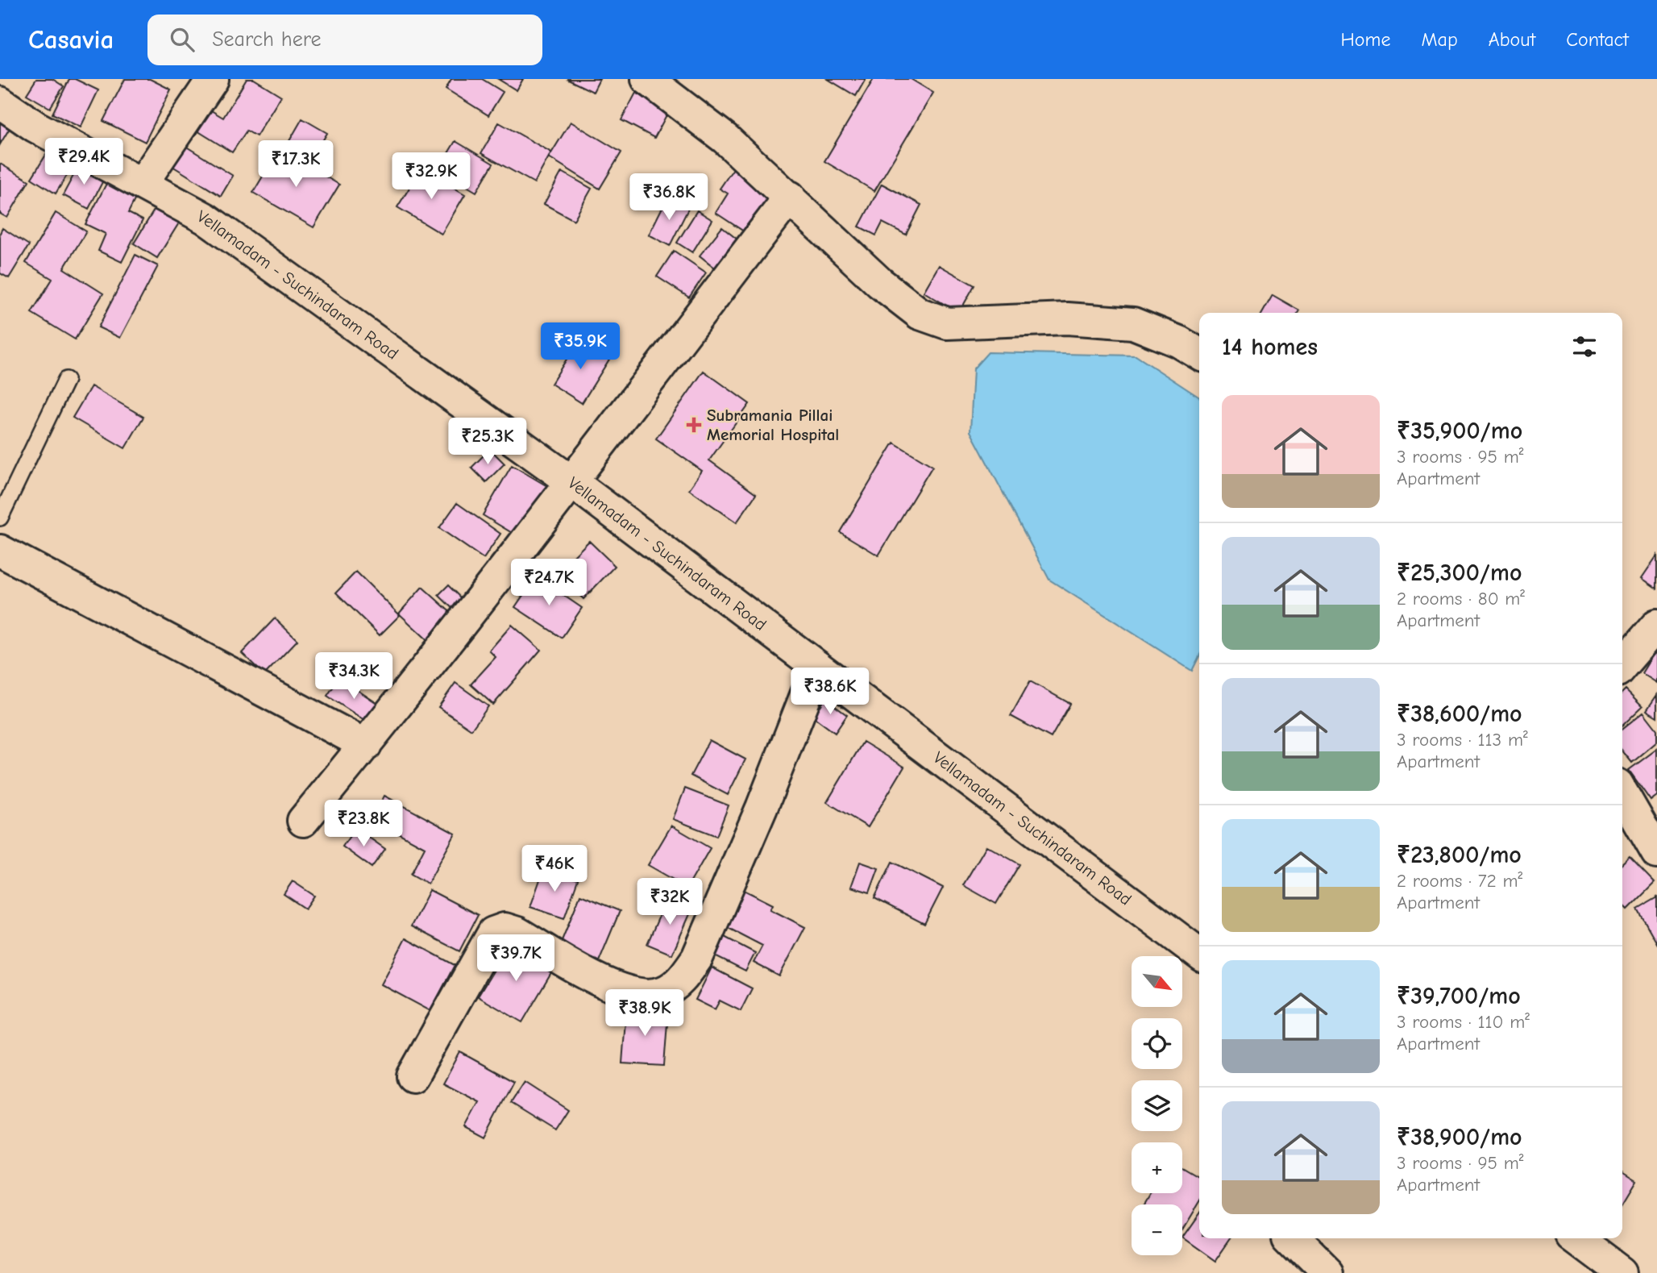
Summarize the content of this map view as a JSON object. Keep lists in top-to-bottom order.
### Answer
{
  "streets": {
    "street": ["Vellamadam - Suchindaram Road"]
  },
  "places": {
    "health": ["Subramania Pillai Memorial Hospital"]
  },
  "north": "bottom right",
  "page": {
    "header": "Casavia",
    "search": "Search here",
    "nav": [
      "Home",
      "Map",
      "About",
      "Contact"
    ],
    "price": [
      "₹29.4K",
      "₹17.3K",
      "₹32.9K",
      "₹36.8K",
      "₹35.9K",
      "₹25.3K",
      "₹24.7K",
      "₹34.3K",
      "₹38.6K",
      "₹23.8K",
      "₹46K",
      "₹32K",
      "₹39.7K",
      "₹38.9K"
    ],
    "heading": "14 homes",
    "list": [
      {
        "name": "₹35,900/mo",
        "note": "3 rooms · 95 m² · Apartment"
      },
      {
        "name": "₹25,300/mo",
        "note": "2 rooms · 80 m² · Apartment"
      },
      {
        "name": "₹38,600/mo",
        "note": "3 rooms · 113 m² · Apartment"
      },
      {
        "name": "₹23,800/mo",
        "note": "2 rooms · 72 m² · Apartment"
      },
      {
        "name": "₹39,700/mo",
        "note": "3 rooms · 110 m² · Apartment"
      },
      {
        "name": "₹38,900/mo",
        "note": "3 rooms · 95 m² · Apartment"
      }
    ],
    "map_buttons": ["+", "−"]
  }
}
